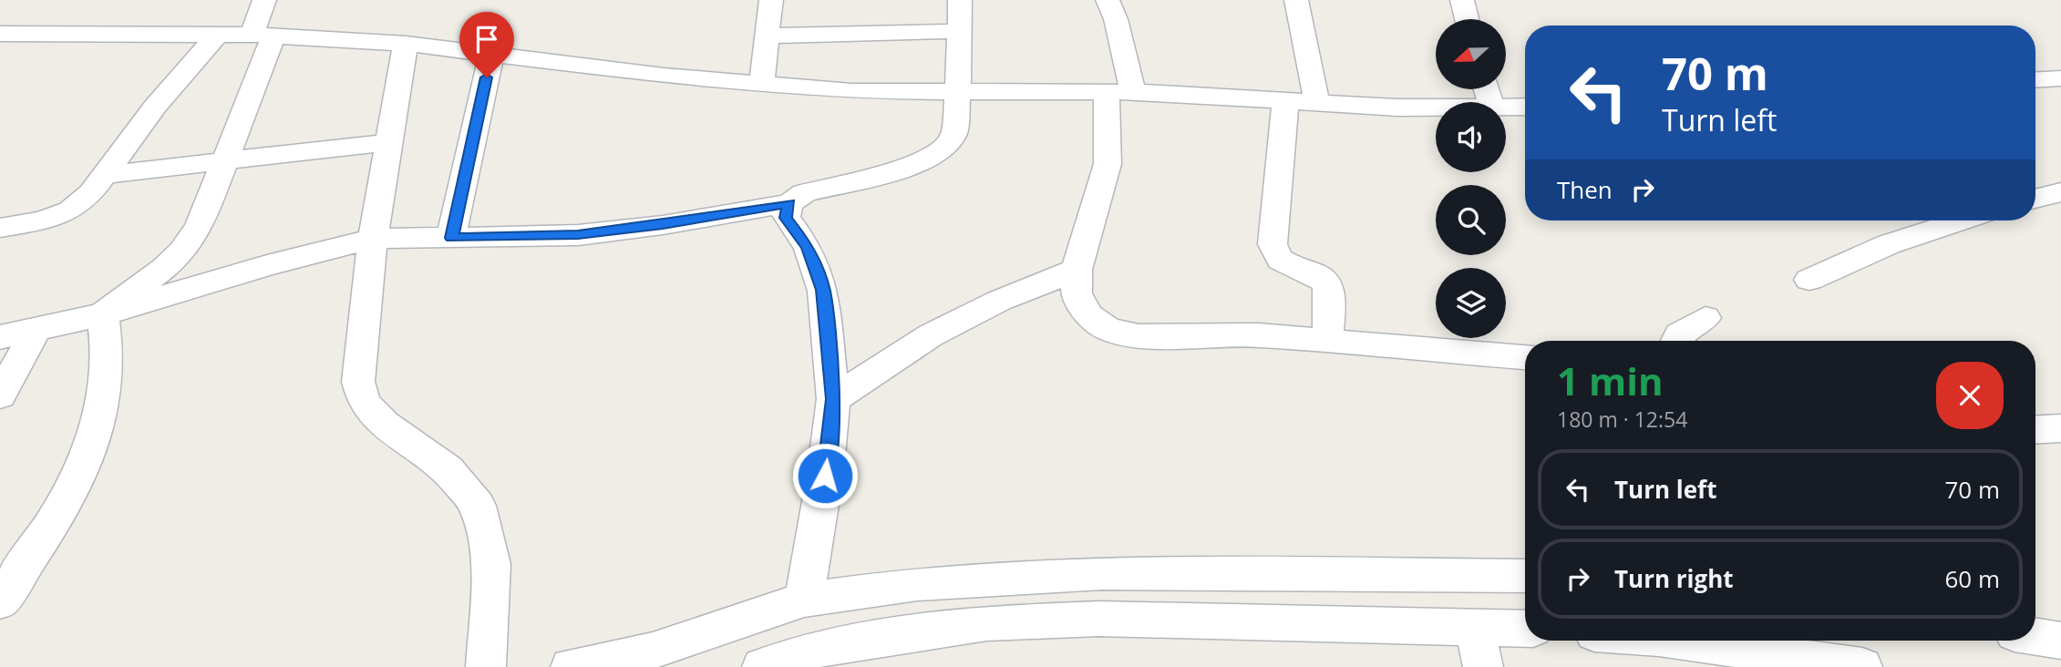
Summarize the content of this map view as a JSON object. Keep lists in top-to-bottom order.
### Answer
{
  "north": "left",
  "page": {
    "turn": ["70 m", "Turn left"],
    "then": "Then",
    "heading": ["1 min", "180 m · 12:54"],
    "list": [
      {
        "name": "Turn left",
        "value": "70 m"
      },
      {
        "name": "Turn right",
        "value": "60 m"
      }
    ]
  }
}
